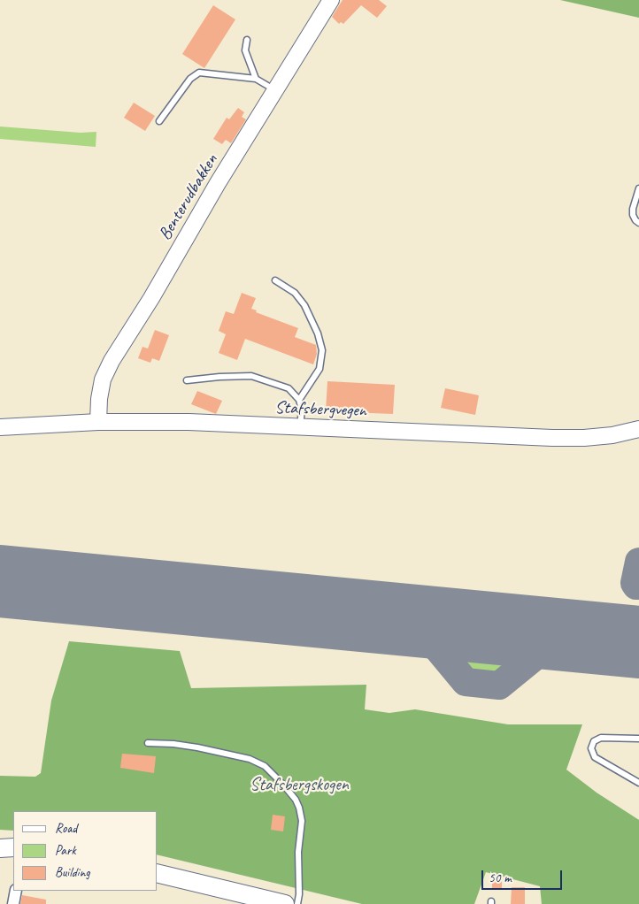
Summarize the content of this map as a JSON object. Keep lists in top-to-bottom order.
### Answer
{
  "streets": {
    "main road": ["Benterudbakken", "Stafsbergvegen"]
  },
  "crossings": [
    ["Benterudbakken", "Stafsbergvegen"]
  ],
  "parks": ["Stafsbergskogen"],
  "legend": ["Road", "Park", "Building"],
  "scale_bar": "50 m"
}
